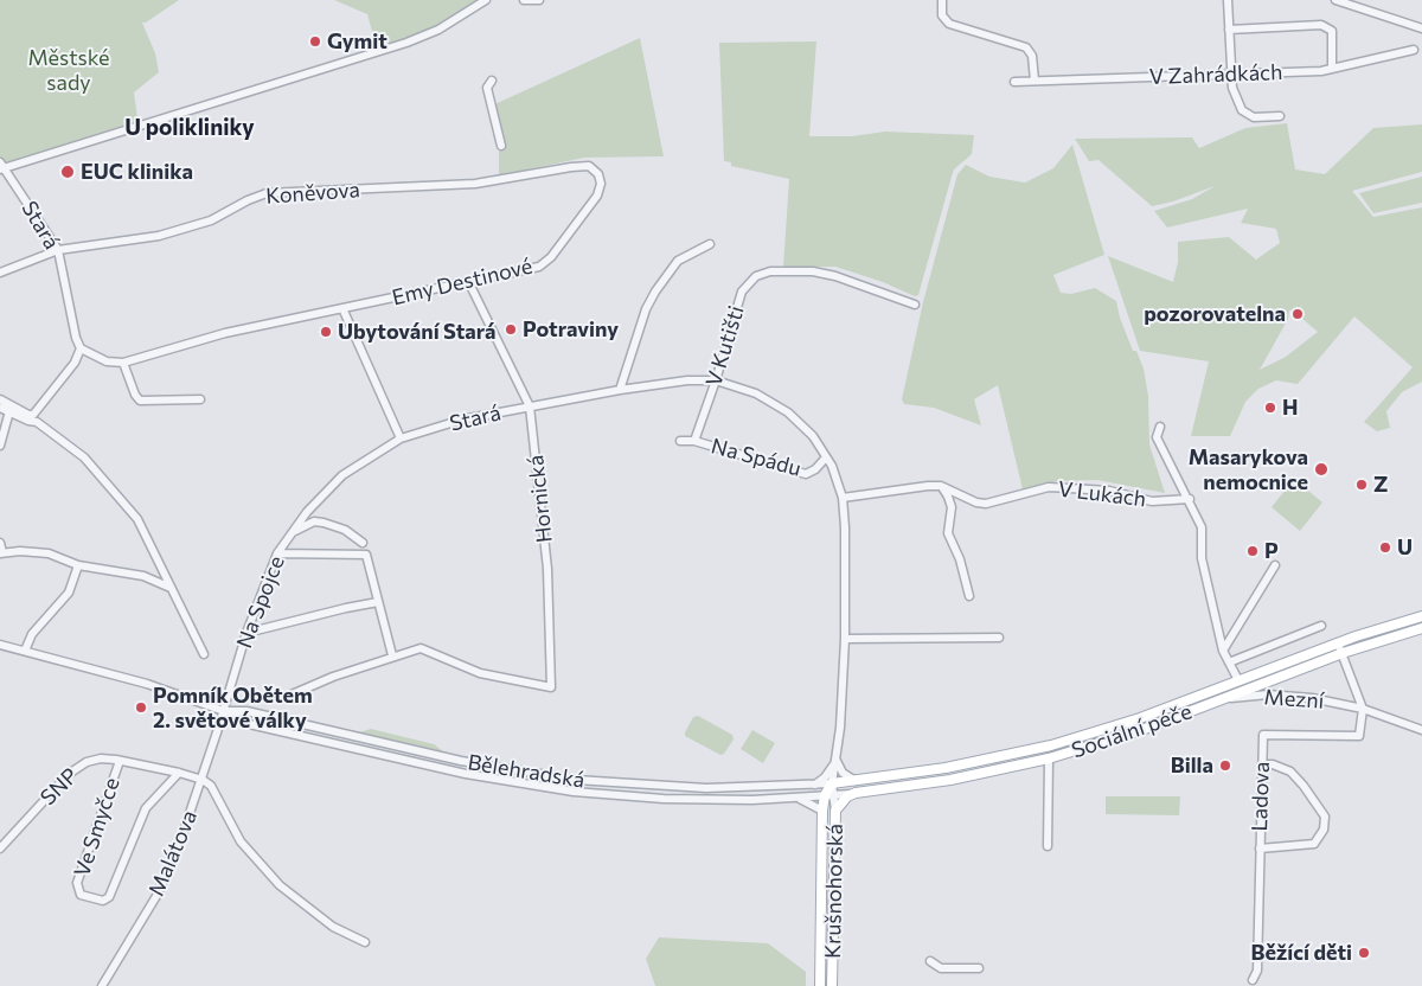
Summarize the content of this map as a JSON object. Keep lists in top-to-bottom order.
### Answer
{
  "streets": {
    "main road": ["Sociální péče", "Krušnohorská"],
    "street": [
      "V Zahrádkách",
      "Koněvova",
      "Stará",
      "Emy Destinové",
      "V Kutišti",
      "Na Spádu",
      "V Lukách",
      "Hornická",
      "Na Spojce",
      "Mezní",
      "Bělehradská",
      "SNP",
      "Ladova",
      "Ve Smyčce",
      "Malátova"
    ]
  },
  "crossings": [
    ["Koněvova", "Stará"],
    ["Koněvova", "Emy Destinové"],
    ["Stará", "V Kutišti"],
    ["Stará", "Na Spádu"],
    ["Stará", "V Lukách"],
    ["Stará", "Hornická"],
    ["Stará", "Na Spojce"],
    ["Stará", "Sociální péče"],
    ["Stará", "Bělehradská"],
    ["Emy Destinové", "Hornická"],
    ["V Kutišti", "Na Spádu"],
    ["Na Spojce", "Bělehradská"],
    ["Na Spojce", "Malátova"],
    ["Mezní", "Sociální péče"],
    ["Mezní", "Ladova"],
    ["Sociální péče", "Bělehradská"],
    ["Sociální péče", "Krušnohorská"],
    ["Bělehradská", "Malátova"],
    ["Bělehradská", "Krušnohorská"],
    ["SNP", "Ve Smyčce"],
    ["SNP", "Malátova"]
  ],
  "districts": ["U polikliniky"],
  "parks": ["Městské sady"],
  "places": [
    "Gymit",
    "EUC klinika",
    "pozorovatelna",
    "Potraviny",
    "Ubytování Stará",
    "H",
    "Masarykova nemocnice",
    "Z",
    "U",
    "P",
    "Pomník Obětem 2. světové války",
    "Billa",
    "Běžící děti"
  ]
}
